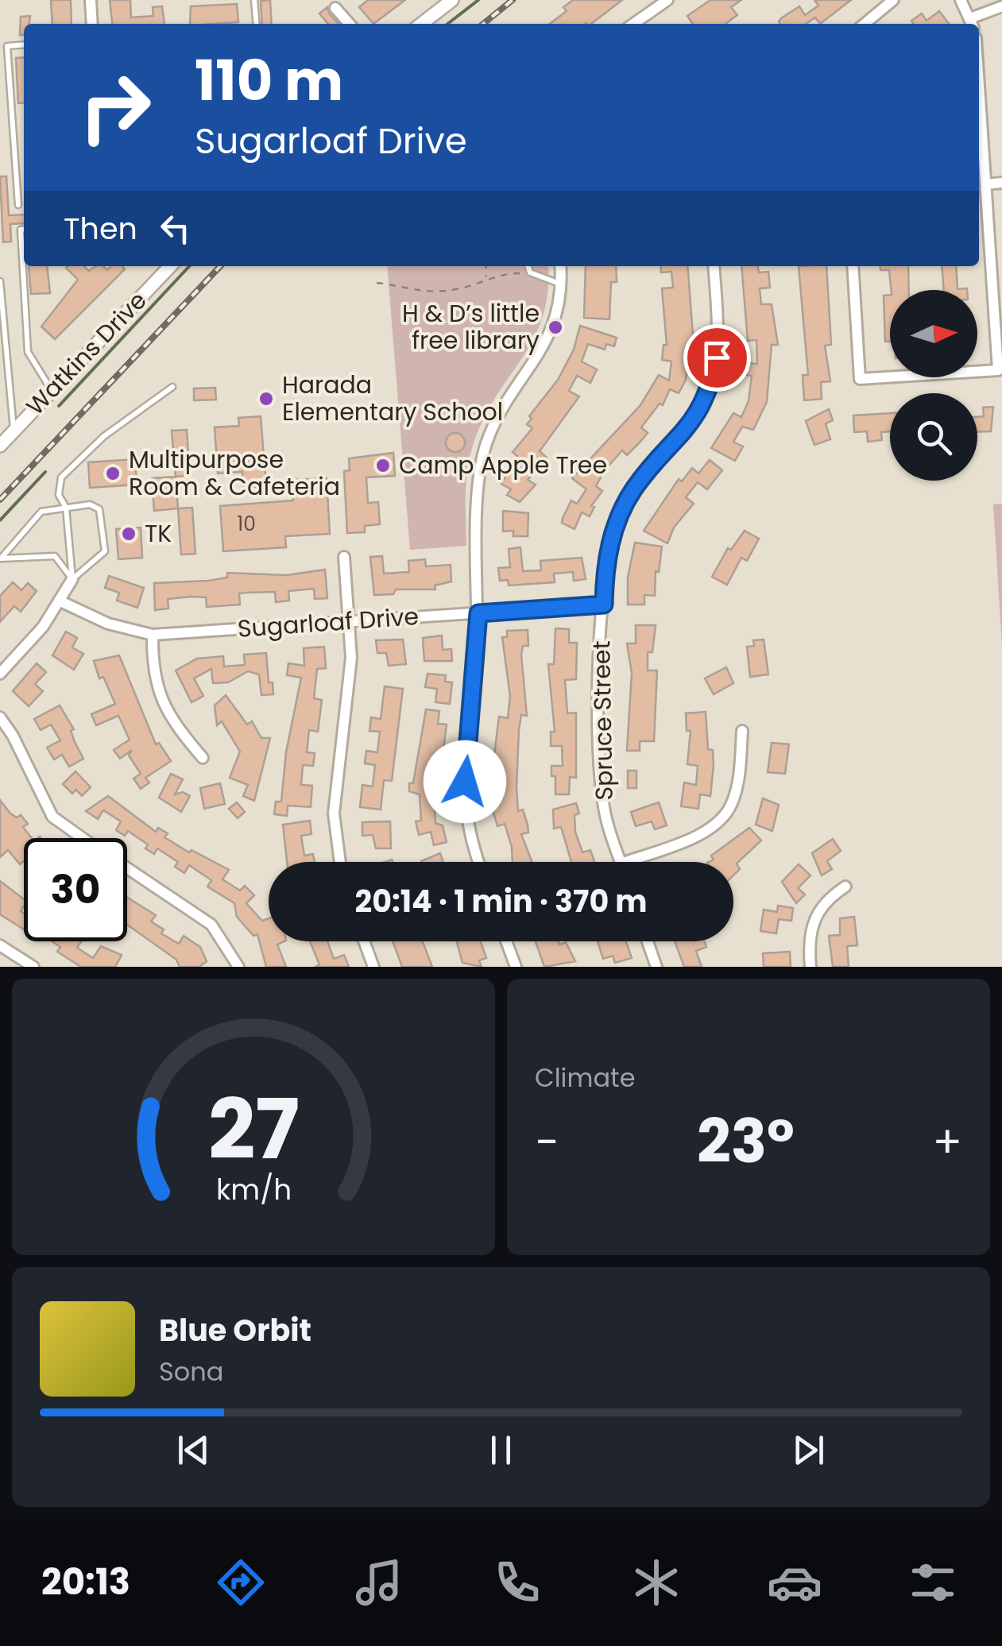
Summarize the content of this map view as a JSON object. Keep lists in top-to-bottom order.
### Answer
{
  "streets": {
    "street": ["Watkins Drive", "Sugarloaf Drive", "Spruce Street"]
  },
  "crossings": [
    ["Sugarloaf Drive", "Spruce Street"]
  ],
  "places": [
    "H & D’s little free library",
    "Harada Elementary School",
    "Camp Apple Tree",
    "Multipurpose Room & Cafeteria",
    "TK"
  ],
  "house_numbers": ["10"],
  "north": "right",
  "page": {
    "turn": ["110 m", "Sugarloaf Drive"],
    "then": "Then",
    "limit": "30",
    "trip": "20:14 · 1 min · 370 m",
    "tile": "Climate",
    "heat": ["−", "23°", "+"],
    "song": ["Blue Orbit", "Sona"],
    "tabs": "20:13",
    "gauge": ["27", "km/h"]
  }
}
